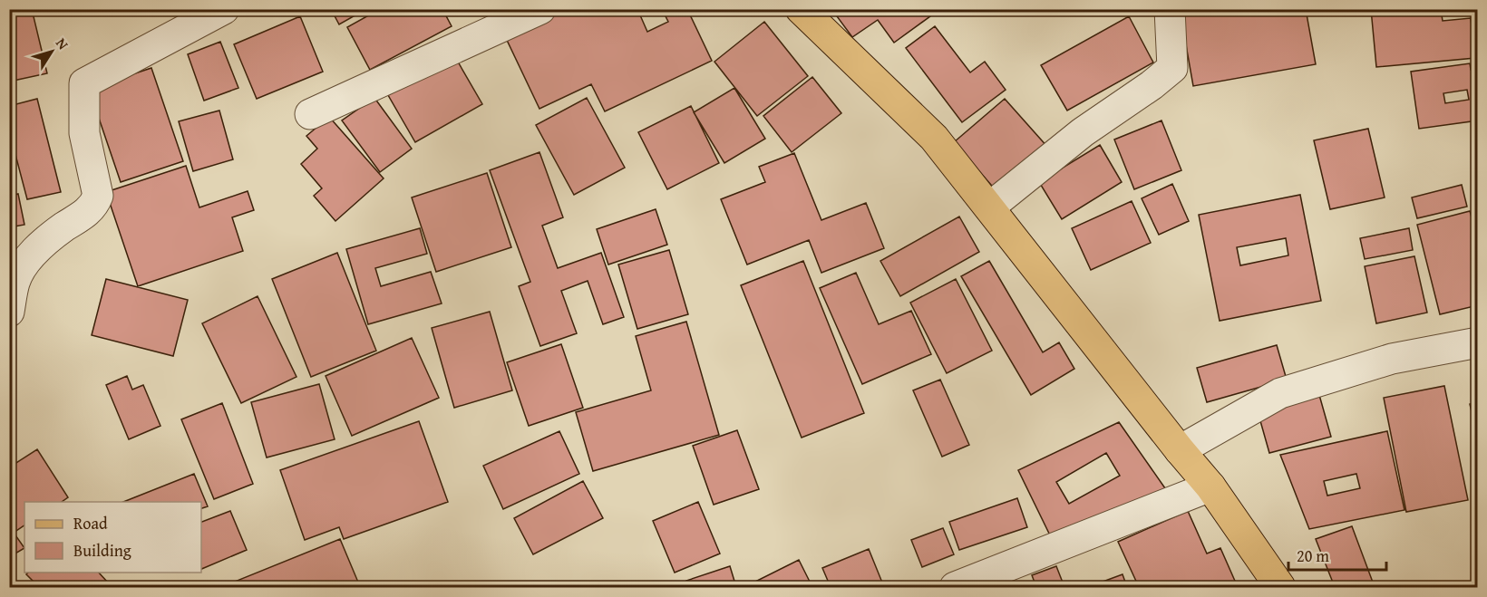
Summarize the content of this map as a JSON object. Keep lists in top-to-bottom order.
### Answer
{
  "legend": ["Road", "Building"],
  "scale_bar": "20 m",
  "north": "top right"
}
